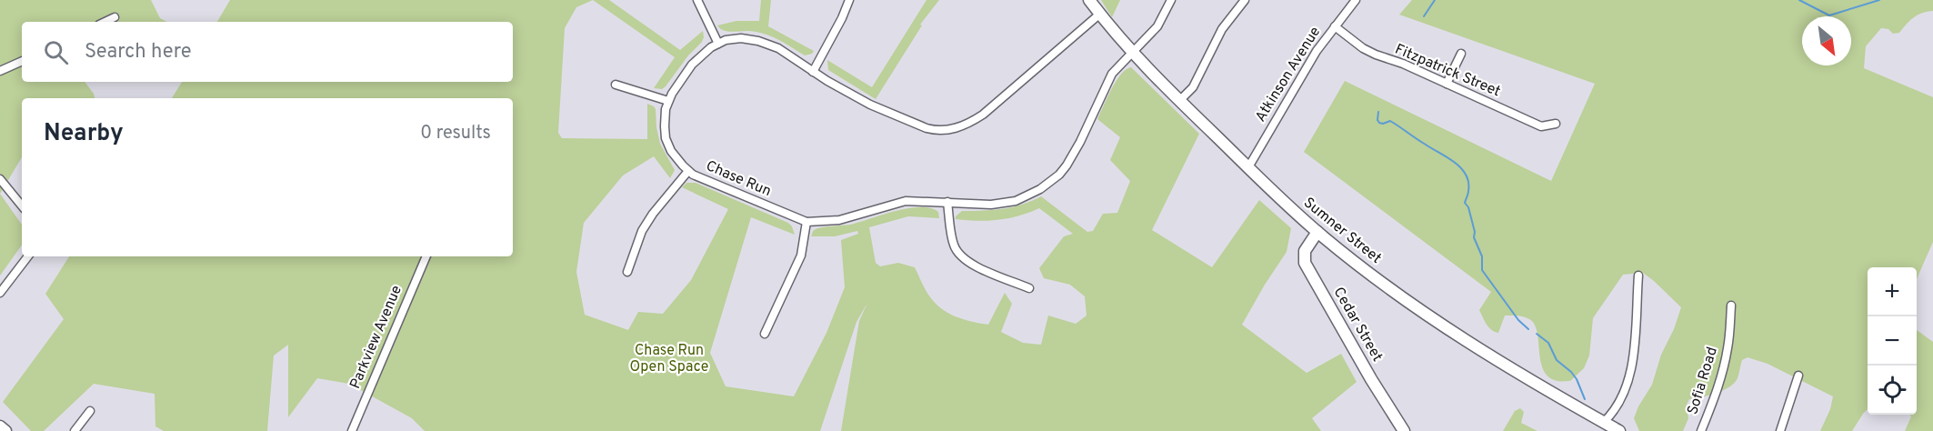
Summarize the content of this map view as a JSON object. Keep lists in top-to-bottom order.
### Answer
{
  "streets": {
    "main road": ["Sumner Street", "Cedar Street"],
    "street": [
      "Fitzpatrick Street",
      "Atkinson Avenue",
      "Chase Run",
      "Parkview Avenue",
      "Sofia Road"
    ]
  },
  "crossings": [
    ["Fitzpatrick Street", "Atkinson Avenue"],
    ["Atkinson Avenue", "Sumner Street"],
    ["Chase Run", "Sumner Street"],
    ["Sumner Street", "Cedar Street"]
  ],
  "parks": ["Chase Run Open Space"],
  "north": "bottom right",
  "page": {
    "search": "Search here",
    "heading": ["Nearby", "0 results"],
    "map_buttons": ["+", "−"]
  }
}
